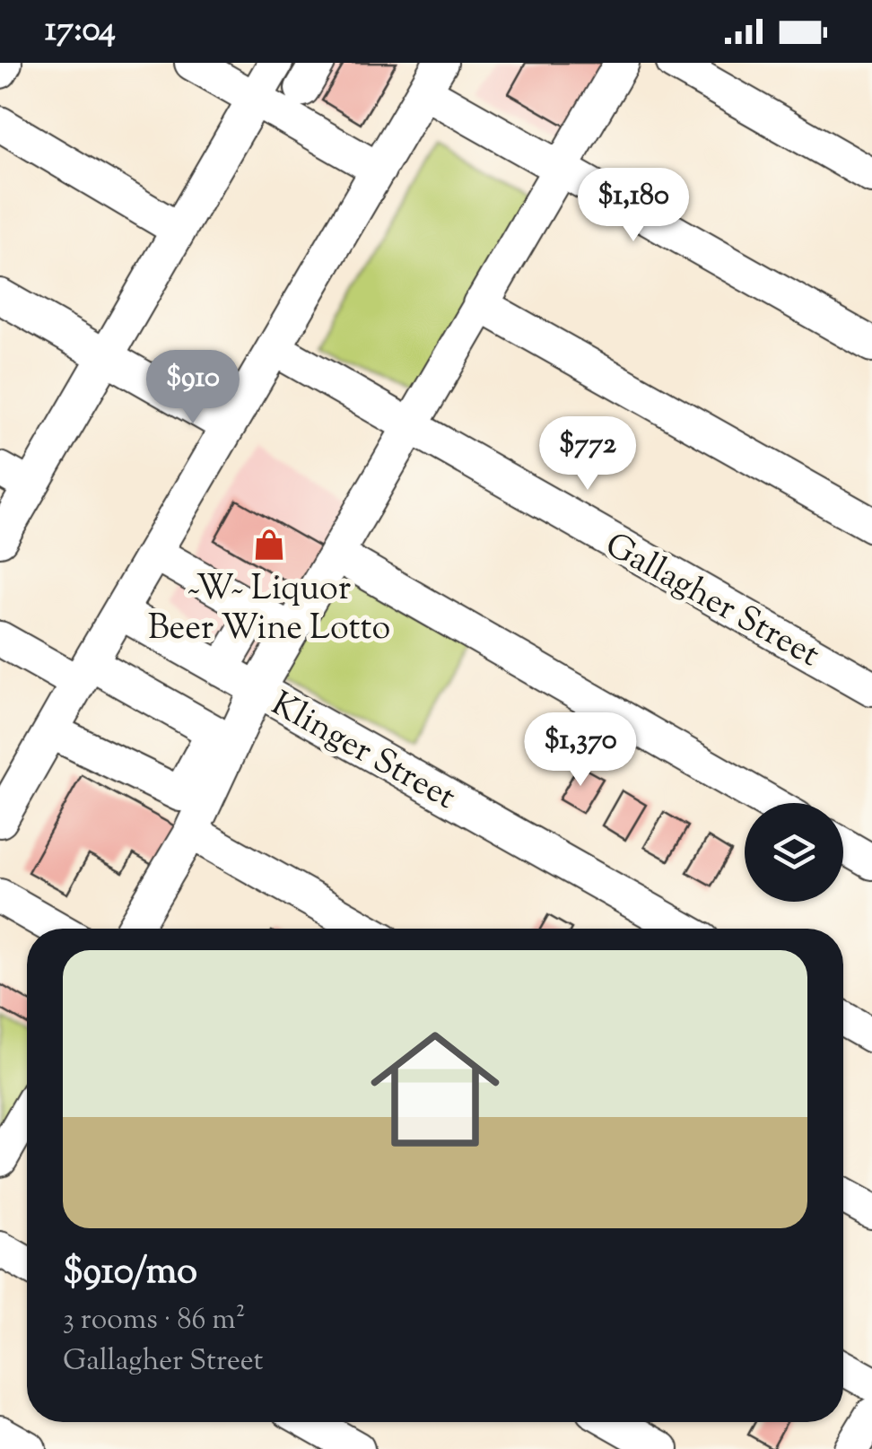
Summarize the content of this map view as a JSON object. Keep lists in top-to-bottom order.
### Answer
{
  "streets": {
    "street": ["Gallagher Street", "Klinger Street"]
  },
  "places": {
    "shop": ["~W~ Liquor Beer Wine Lotto"]
  },
  "page": {
    "status": "17:04",
    "price": [
      "$1,180",
      "$910",
      "$772",
      "$1,370"
    ],
    "list": [
      {
        "name": "$910/mo",
        "note": "3 rooms · 86 m² · Gallagher Street"
      }
    ]
  }
}
